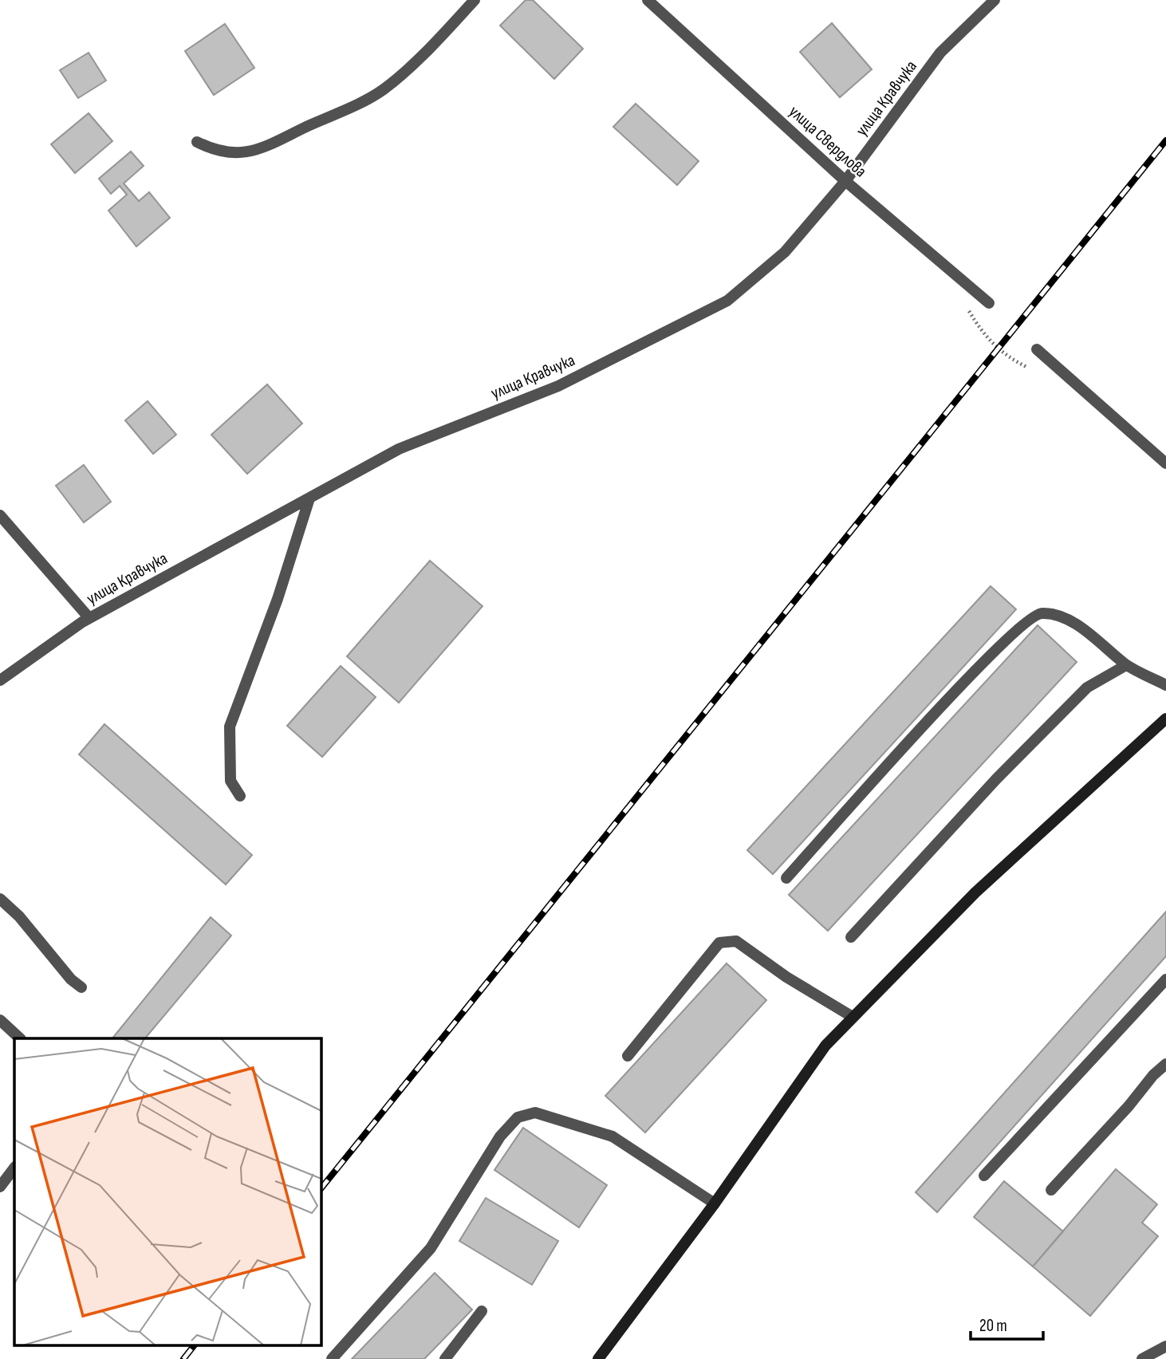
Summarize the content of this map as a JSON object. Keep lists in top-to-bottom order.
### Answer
{
  "streets": {
    "street": ["улица Кравчука", "улица Свердлова"]
  },
  "crossings": [
    ["улица Кравчука", "улица Свердлова"]
  ],
  "scale_bar": "20 m"
}
